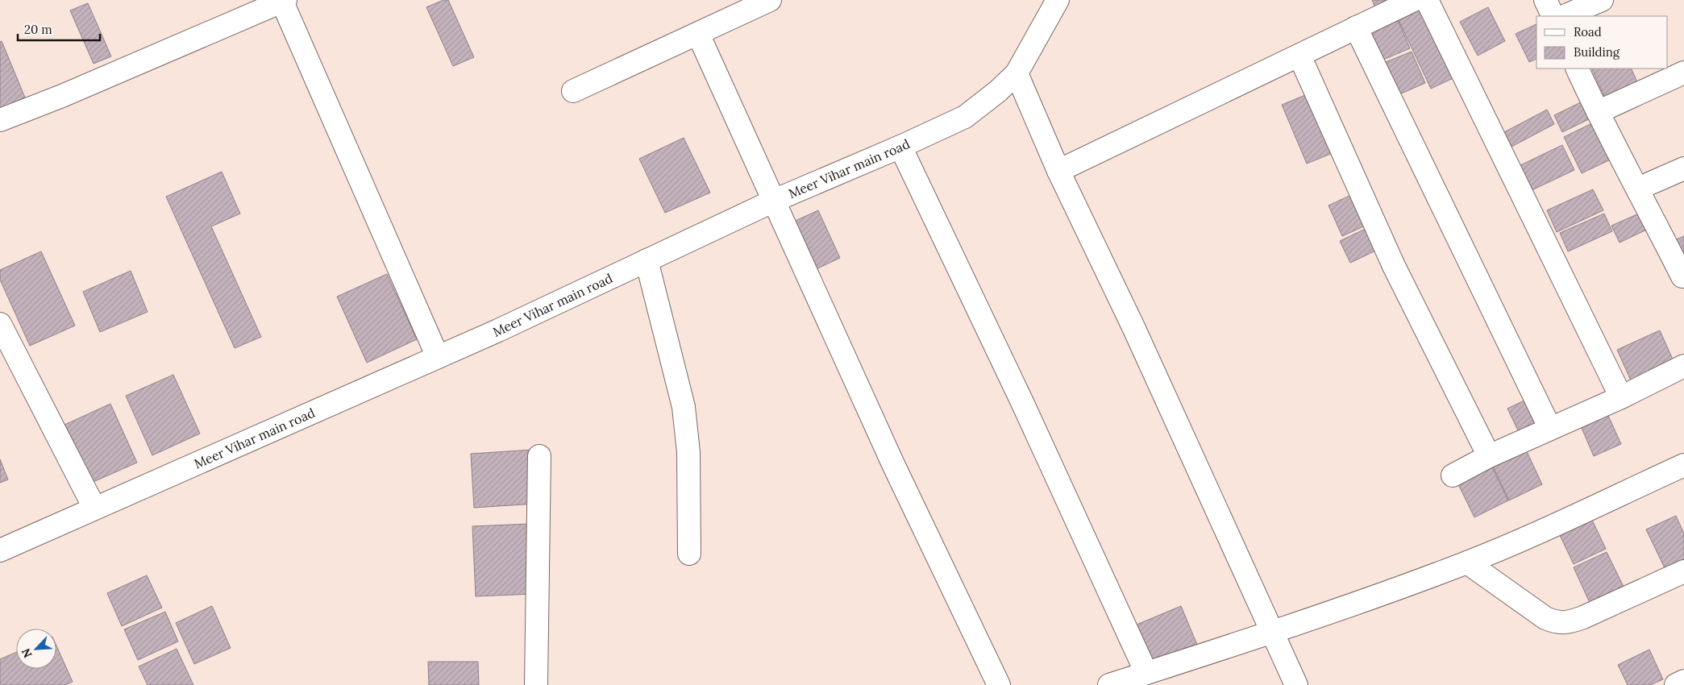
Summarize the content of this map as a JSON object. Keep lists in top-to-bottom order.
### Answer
{
  "streets": {
    "street": ["Meer Vihar main road"]
  },
  "legend": ["Road", "Building"],
  "scale_bar": "20 m",
  "north": "bottom left"
}
